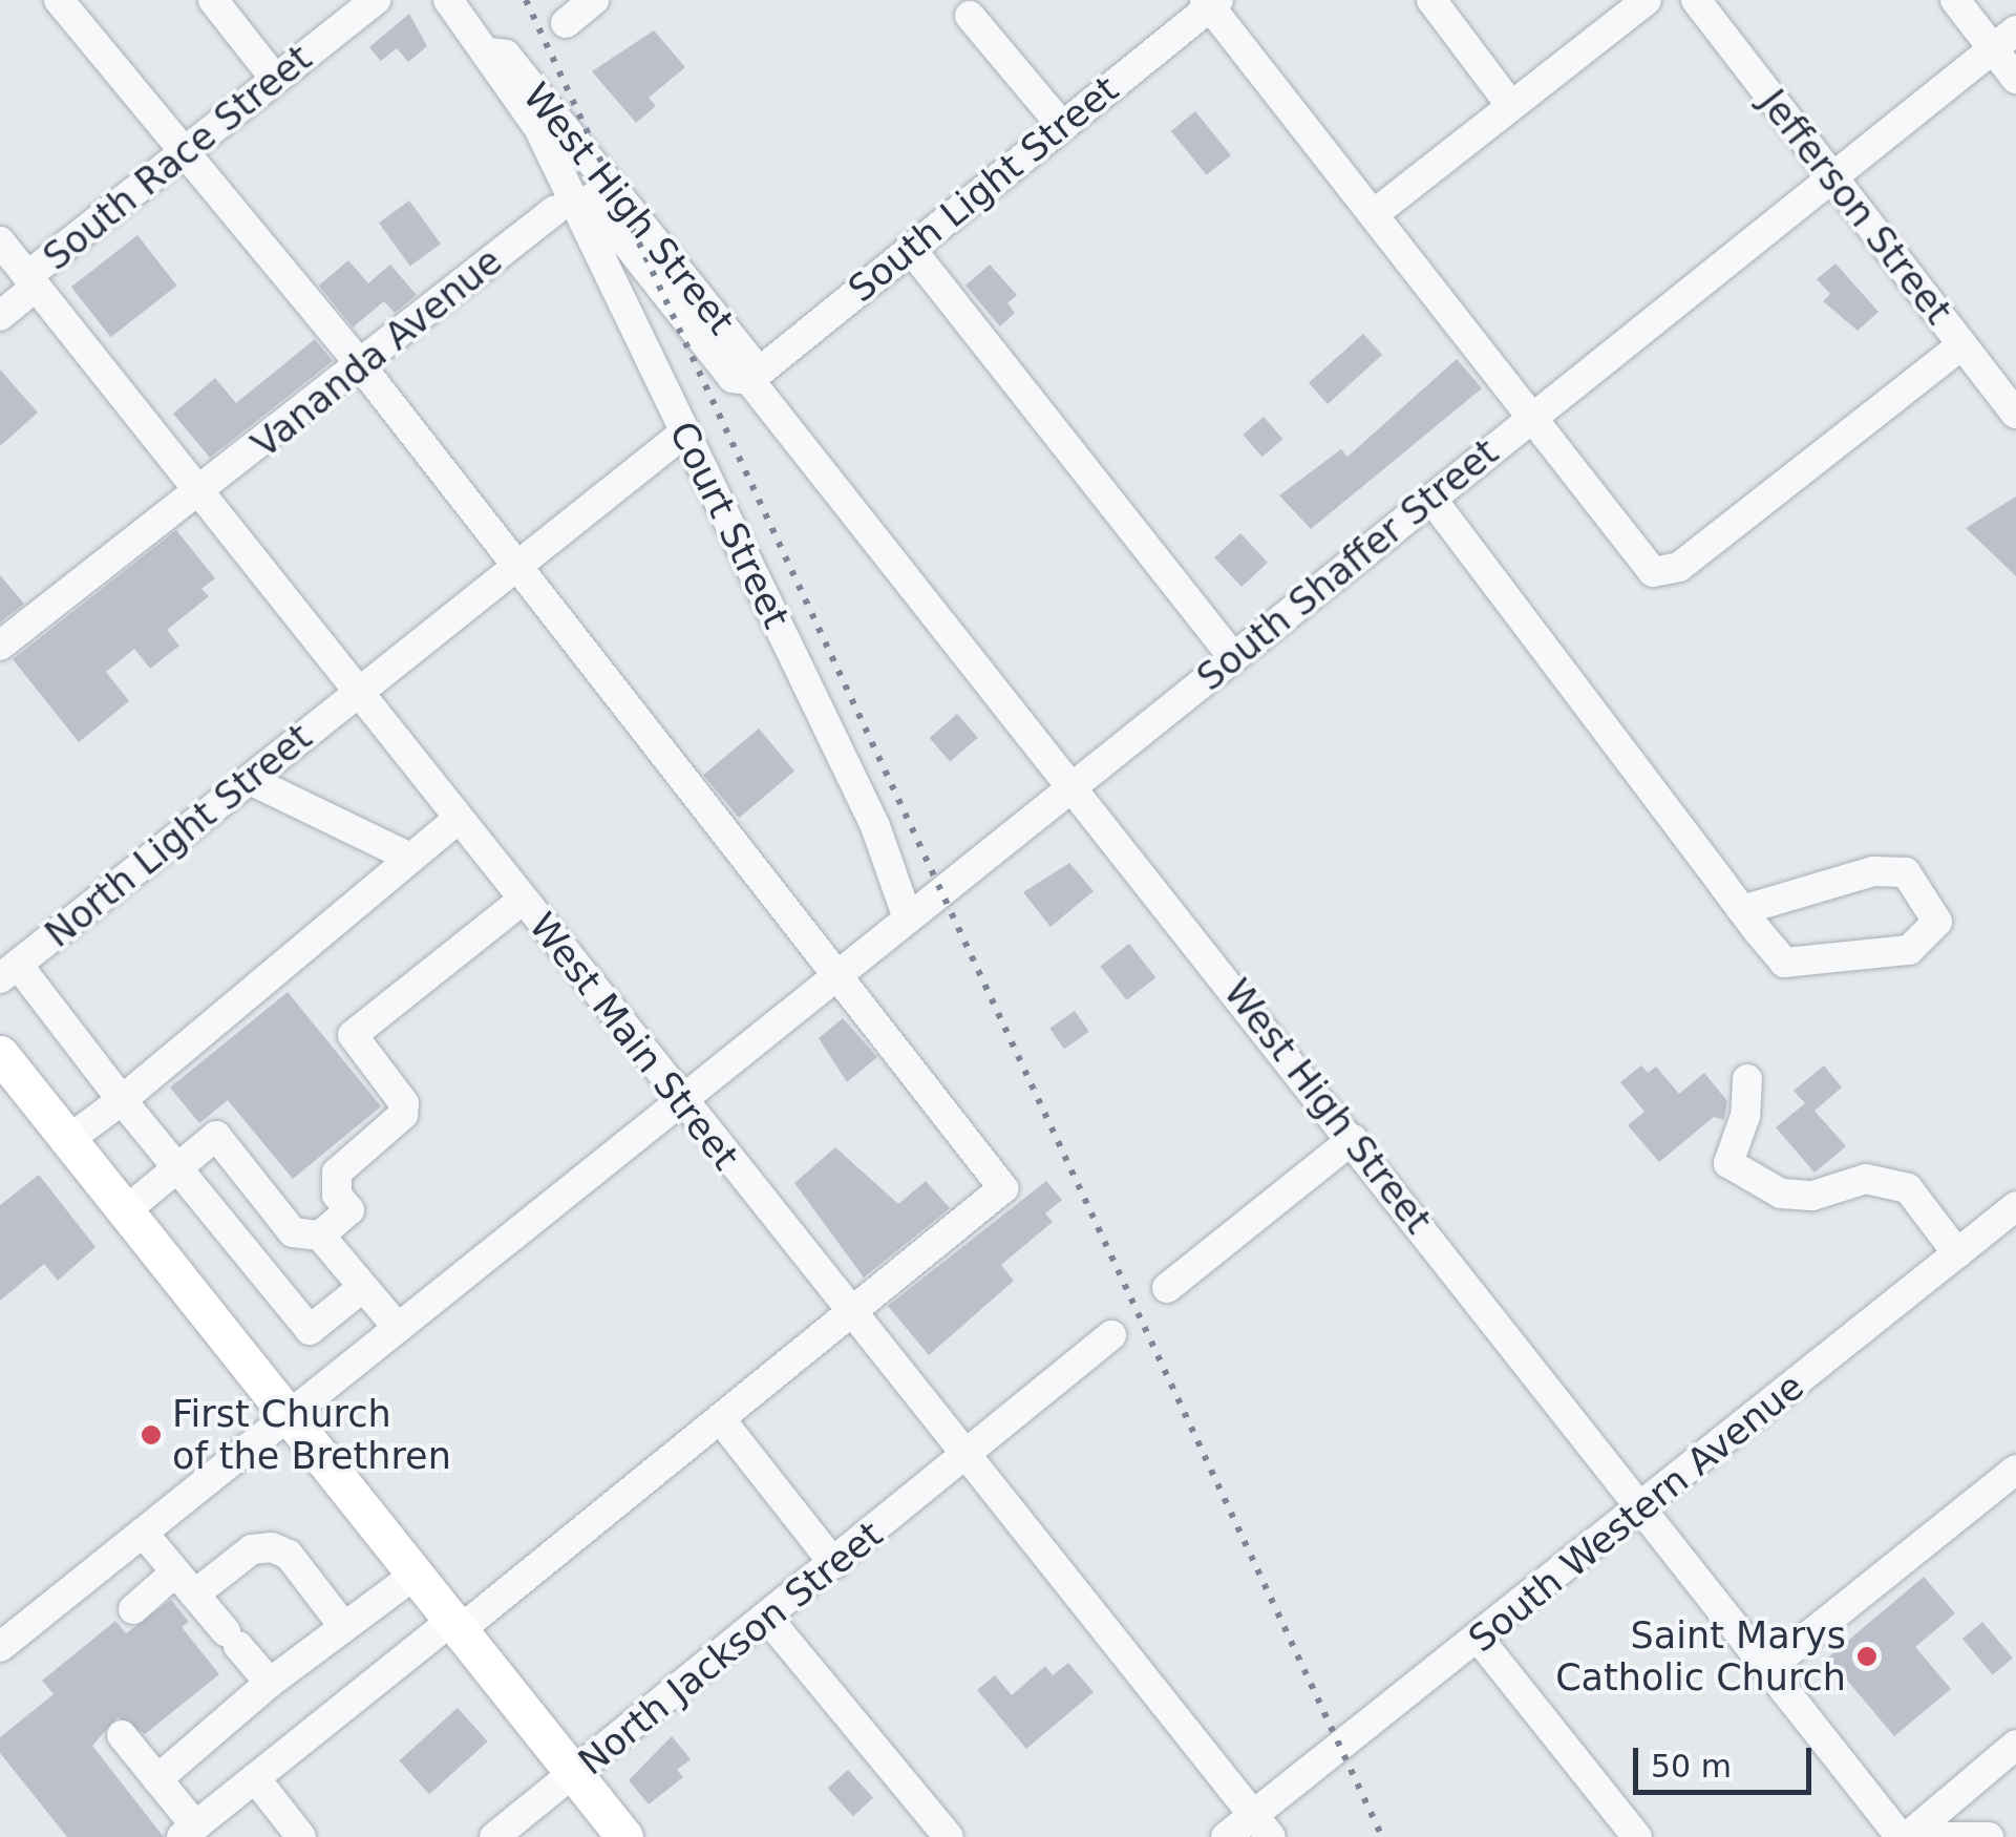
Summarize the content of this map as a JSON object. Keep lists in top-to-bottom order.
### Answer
{
  "streets": {
    "street": [
      "South Race Street",
      "South Light Street",
      "Jefferson Street",
      "West High Street",
      "Vananda Avenue",
      "Court Street",
      "South Shaffer Street",
      "North Light Street",
      "West Main Street",
      "South Western Avenue",
      "North Jackson Street"
    ]
  },
  "crossings": [
    ["South Race Street", "West Main Street"],
    ["South Light Street", "West High Street"],
    ["Jefferson Street", "South Shaffer Street"],
    ["West High Street", "Court Street"],
    ["West High Street", "South Shaffer Street"],
    ["West High Street", "South Western Avenue"],
    ["Vananda Avenue", "West Main Street"],
    ["Court Street", "South Shaffer Street"],
    ["South Shaffer Street", "West Main Street"],
    ["North Light Street", "West Main Street"],
    ["West Main Street", "South Western Avenue"],
    ["West Main Street", "North Jackson Street"]
  ],
  "places": ["First Church of the Brethren", "Saint Marys Catholic Church"],
  "scale_bar": "50 m"
}
